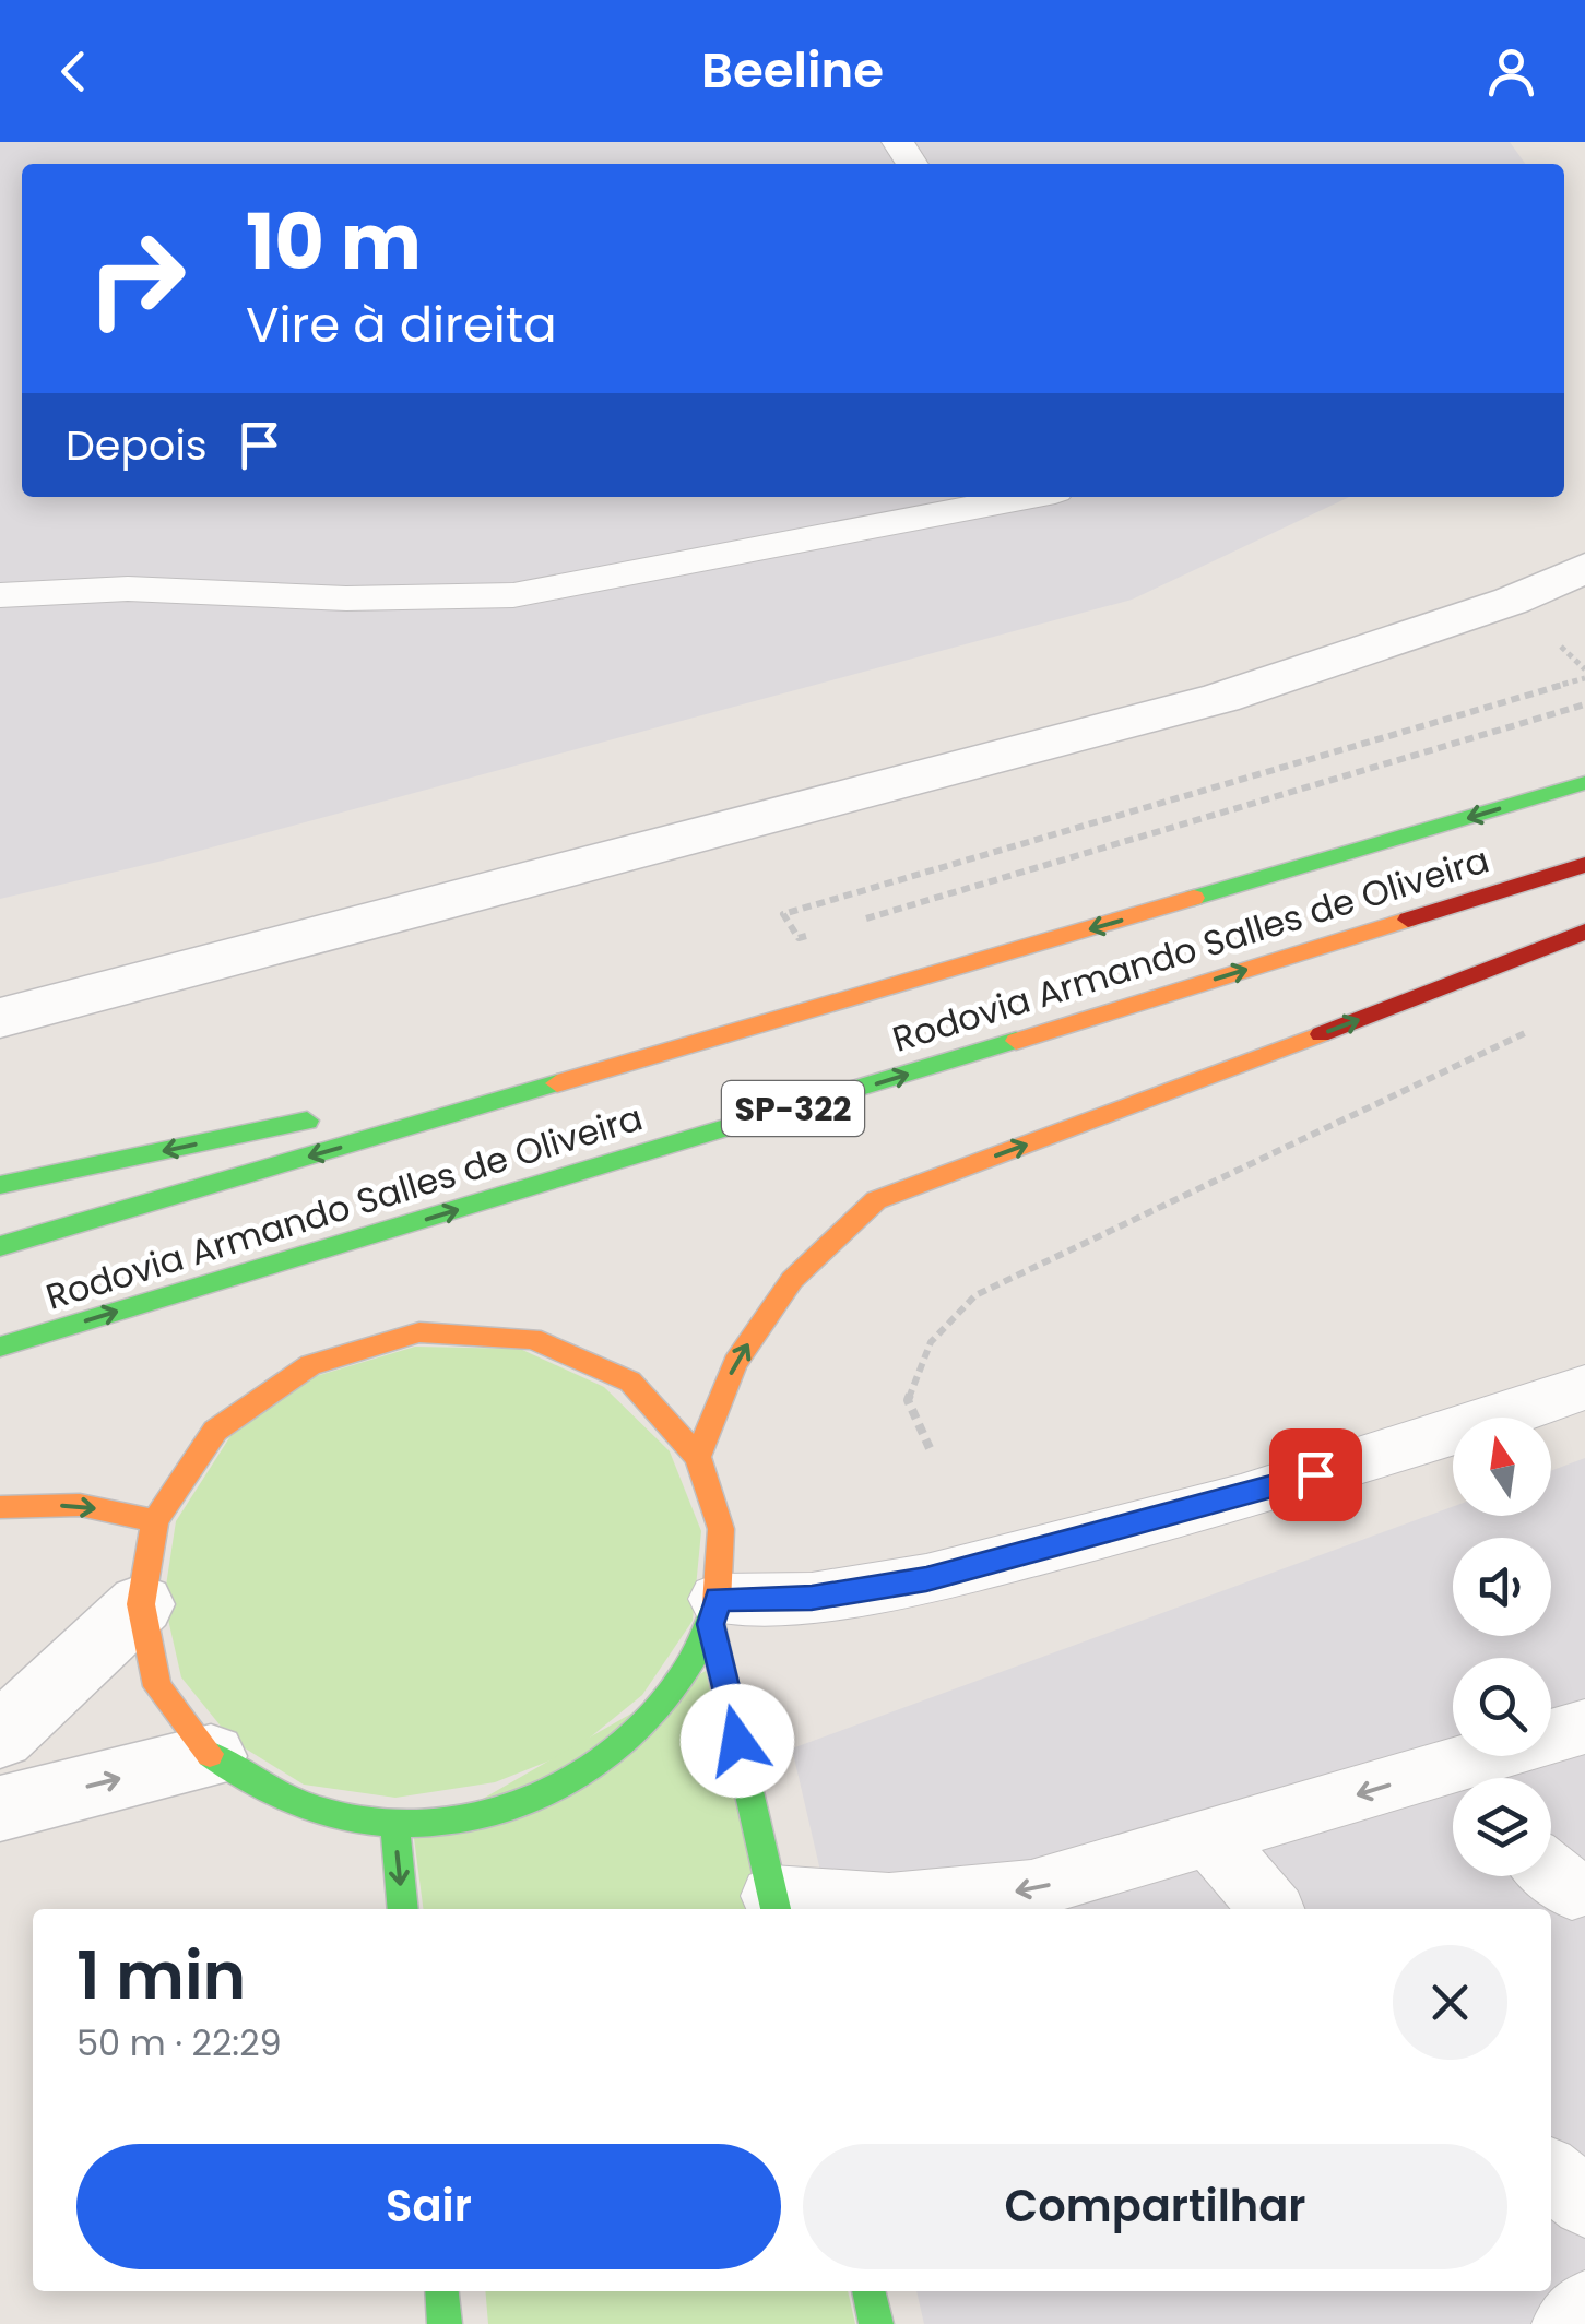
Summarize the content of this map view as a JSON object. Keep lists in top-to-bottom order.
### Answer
{
  "streets": {
    "main road": ["Rodovia Armando Salles de Oliveira", "SP-322"]
  },
  "north": "top",
  "page": {
    "header": "Beeline",
    "turn": ["10 m", "Vire à direita"],
    "then": "Depois",
    "heading": ["1 min", "50 m · 22:29"],
    "buttons": ["Sair", "Compartilhar"]
  }
}
